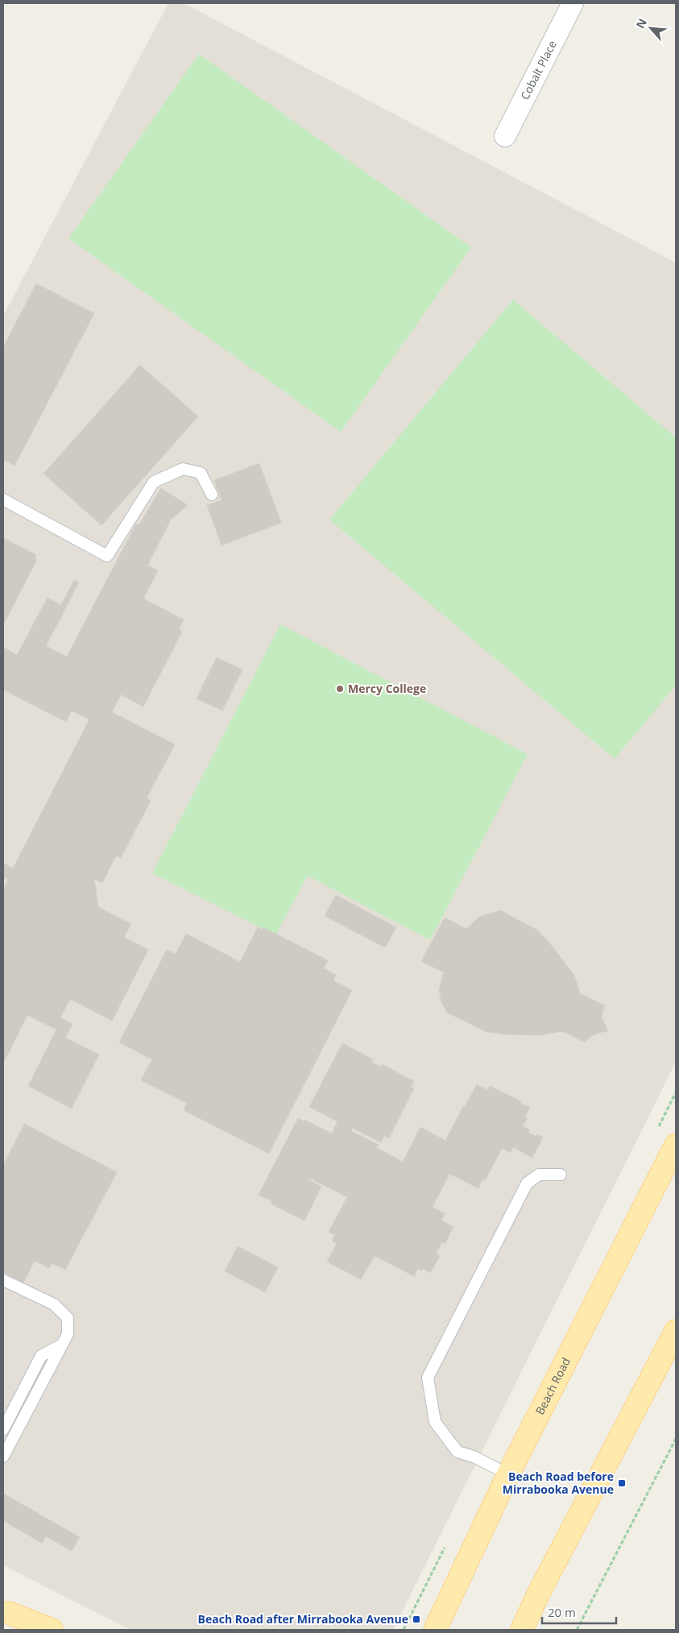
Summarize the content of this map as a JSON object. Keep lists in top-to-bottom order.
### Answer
{
  "streets": {
    "main road": ["Beach Road"],
    "street": ["Cobalt Place"]
  },
  "places": {
    "other": ["Mercy College"],
    "transit": ["Beach Road before Mirrabooka Avenue", "Beach Road after Mirrabooka Avenue"]
  },
  "scale_bar": "20 m",
  "north": "top left"
}
